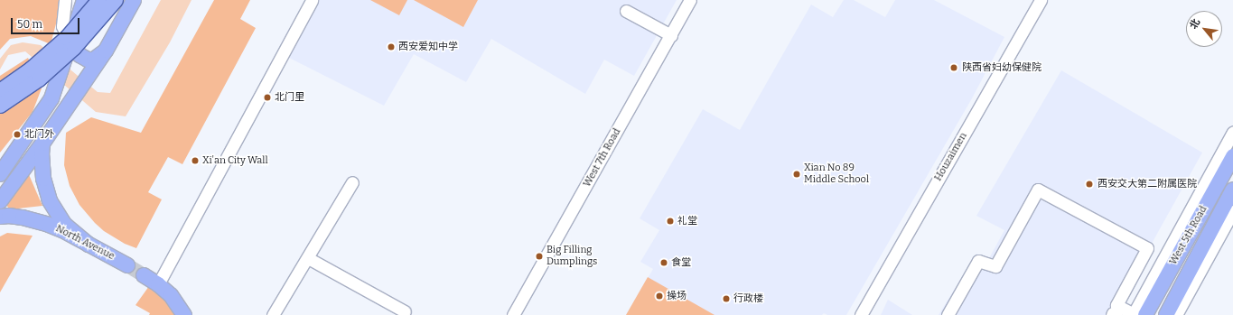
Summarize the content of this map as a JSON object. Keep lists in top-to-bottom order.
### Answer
{
  "streets": {
    "main road": ["West 5th Road", "North Avenue"],
    "street": ["Houzaimen", "West 7th Road"]
  },
  "places": [
    "西安爱知中学",
    "陕西省妇幼保健院",
    "北门里",
    "北门外",
    "Xi'an City Wall",
    "Xian No 89 Middle School",
    "西安交大第二附属医院",
    "礼堂",
    "Big Filling Dumplings",
    "食堂",
    "操场",
    "行政楼"
  ],
  "scale_bar": "50 m",
  "north": "top left"
}
